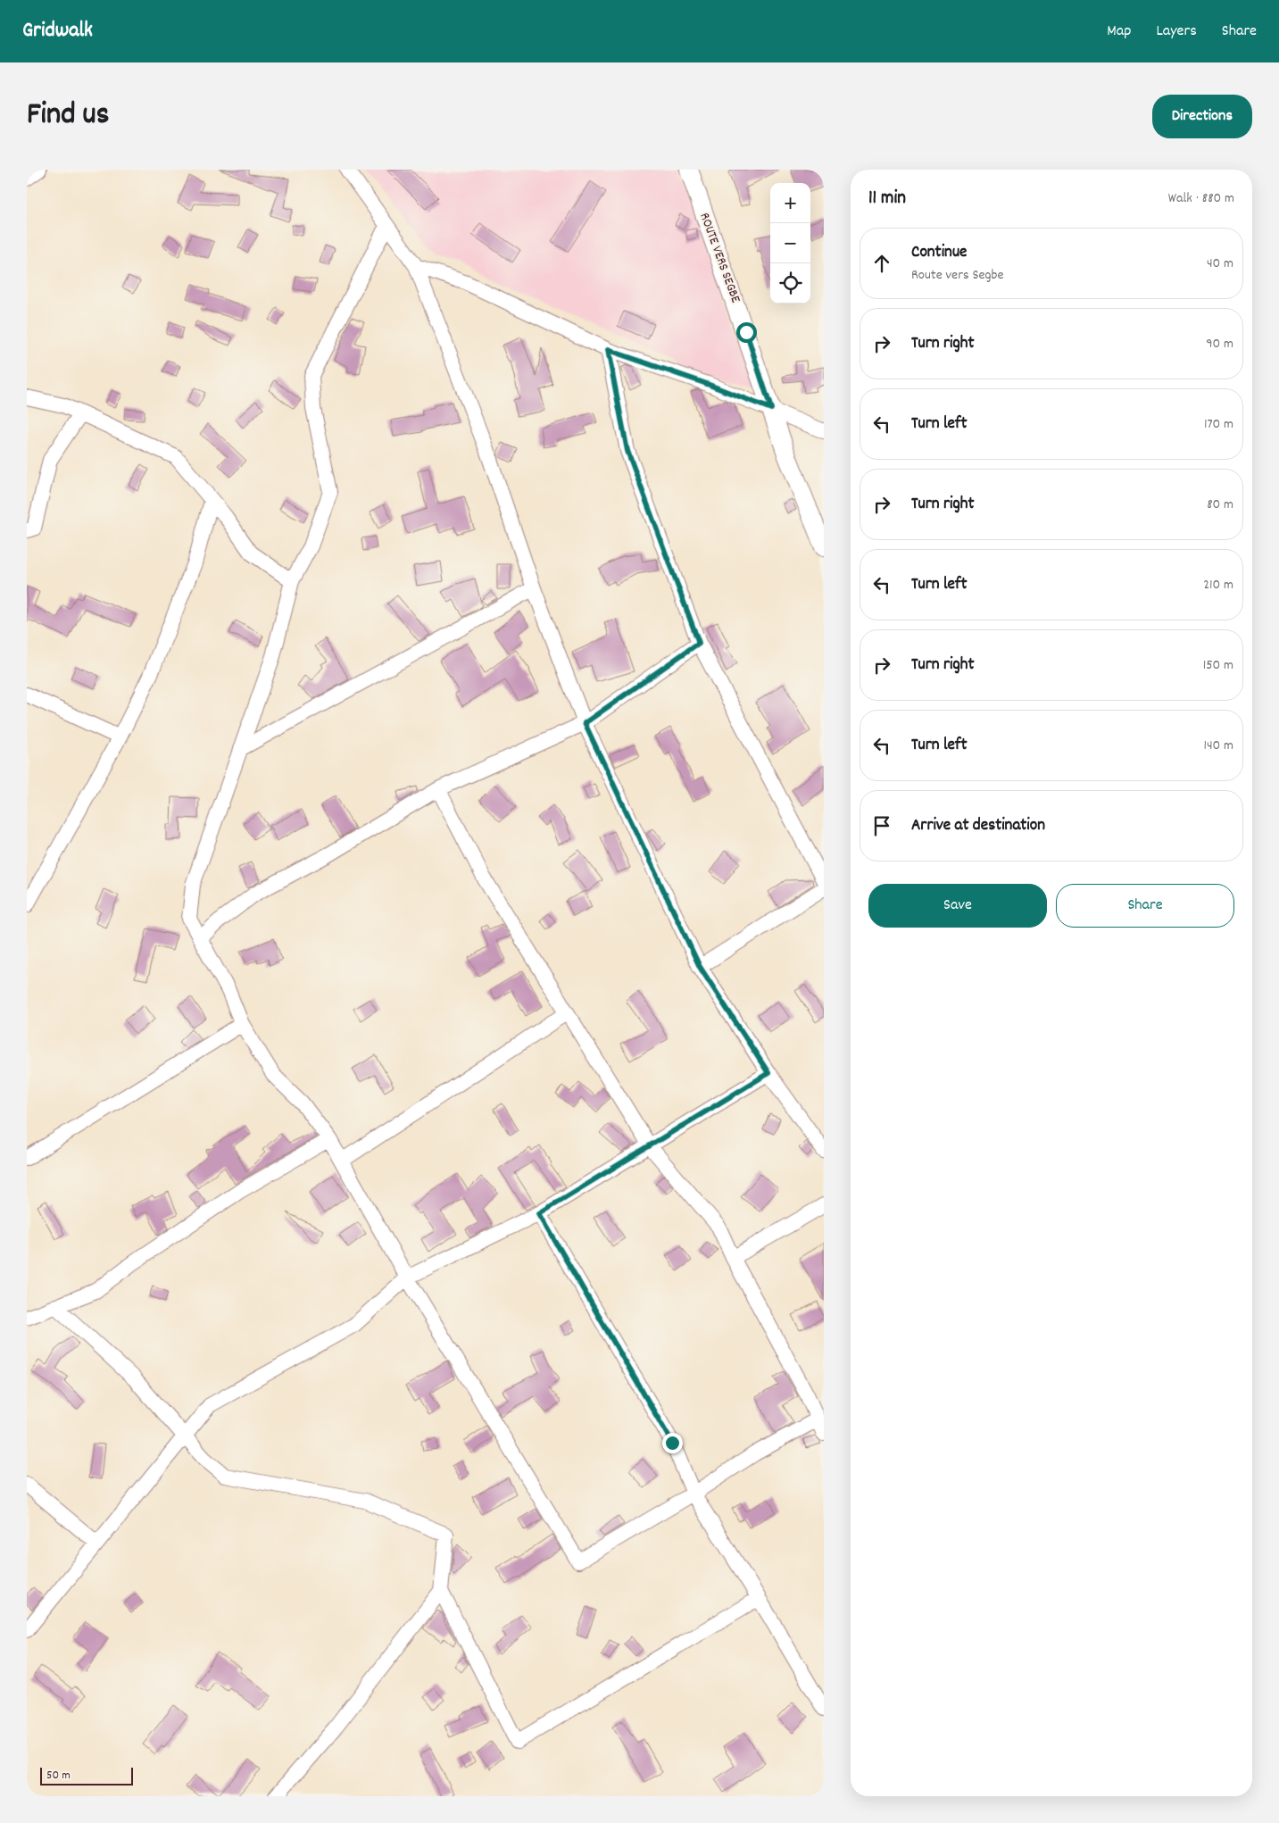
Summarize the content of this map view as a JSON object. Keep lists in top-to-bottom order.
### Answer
{
  "streets": {
    "main road": ["ROUTE VERS SEGBE"]
  },
  "scale_bar": "50 m",
  "page": {
    "header": "Gridwalk",
    "nav": ["Map", "Layers", "Share"],
    "title": "Find us",
    "buttons": [
      "Directions",
      ["Save", "Share"]
    ],
    "heading": ["11 min", "Walk · 880 m"],
    "map_buttons": ["+", "−"],
    "list": [
      ["Continue", "Route vers Segbe", "40 m"],
      ["Turn right", "90 m"],
      ["Turn left", "170 m"],
      ["Turn right", "80 m"],
      ["Turn left", "210 m"],
      ["Turn right", "150 m"],
      ["Turn left", "140 m"],
      "Arrive at destination"
    ],
    "scale": "50 m"
  }
}
